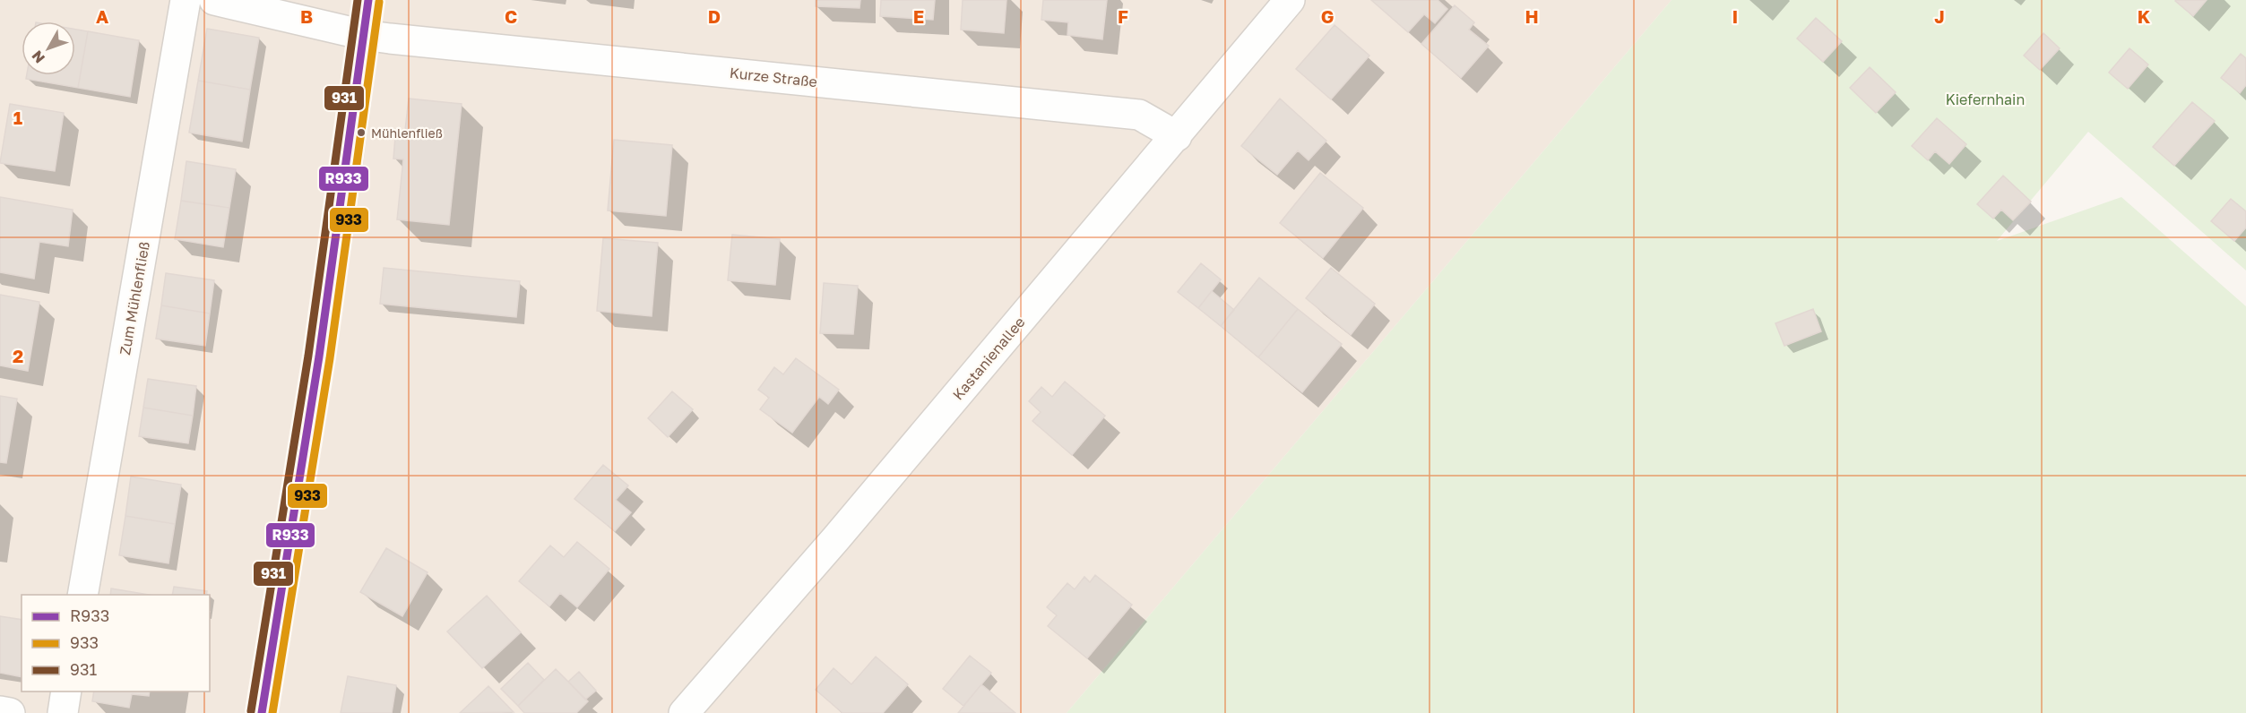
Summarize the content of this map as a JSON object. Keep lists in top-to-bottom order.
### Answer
{
  "streets": {
    "street": ["Kurze Straße", "Zum Mühlenfließ", "Kastanienallee"]
  },
  "crossings": [
    ["Kurze Straße", "Kastanienallee"]
  ],
  "parks": ["Kiefernhain"],
  "places": ["Mühlenfließ"],
  "lines": ["transit line R933", "transit line 931", "transit line 933"],
  "legend": ["R933", "933", "931"],
  "north": "bottom left",
  "grid": {
    "columns": [
      "A",
      "B",
      "C",
      "D",
      "E",
      "F",
      "G",
      "H",
      "I",
      "J",
      "K"
    ],
    "rows": ["1", "2"]
  }
}
